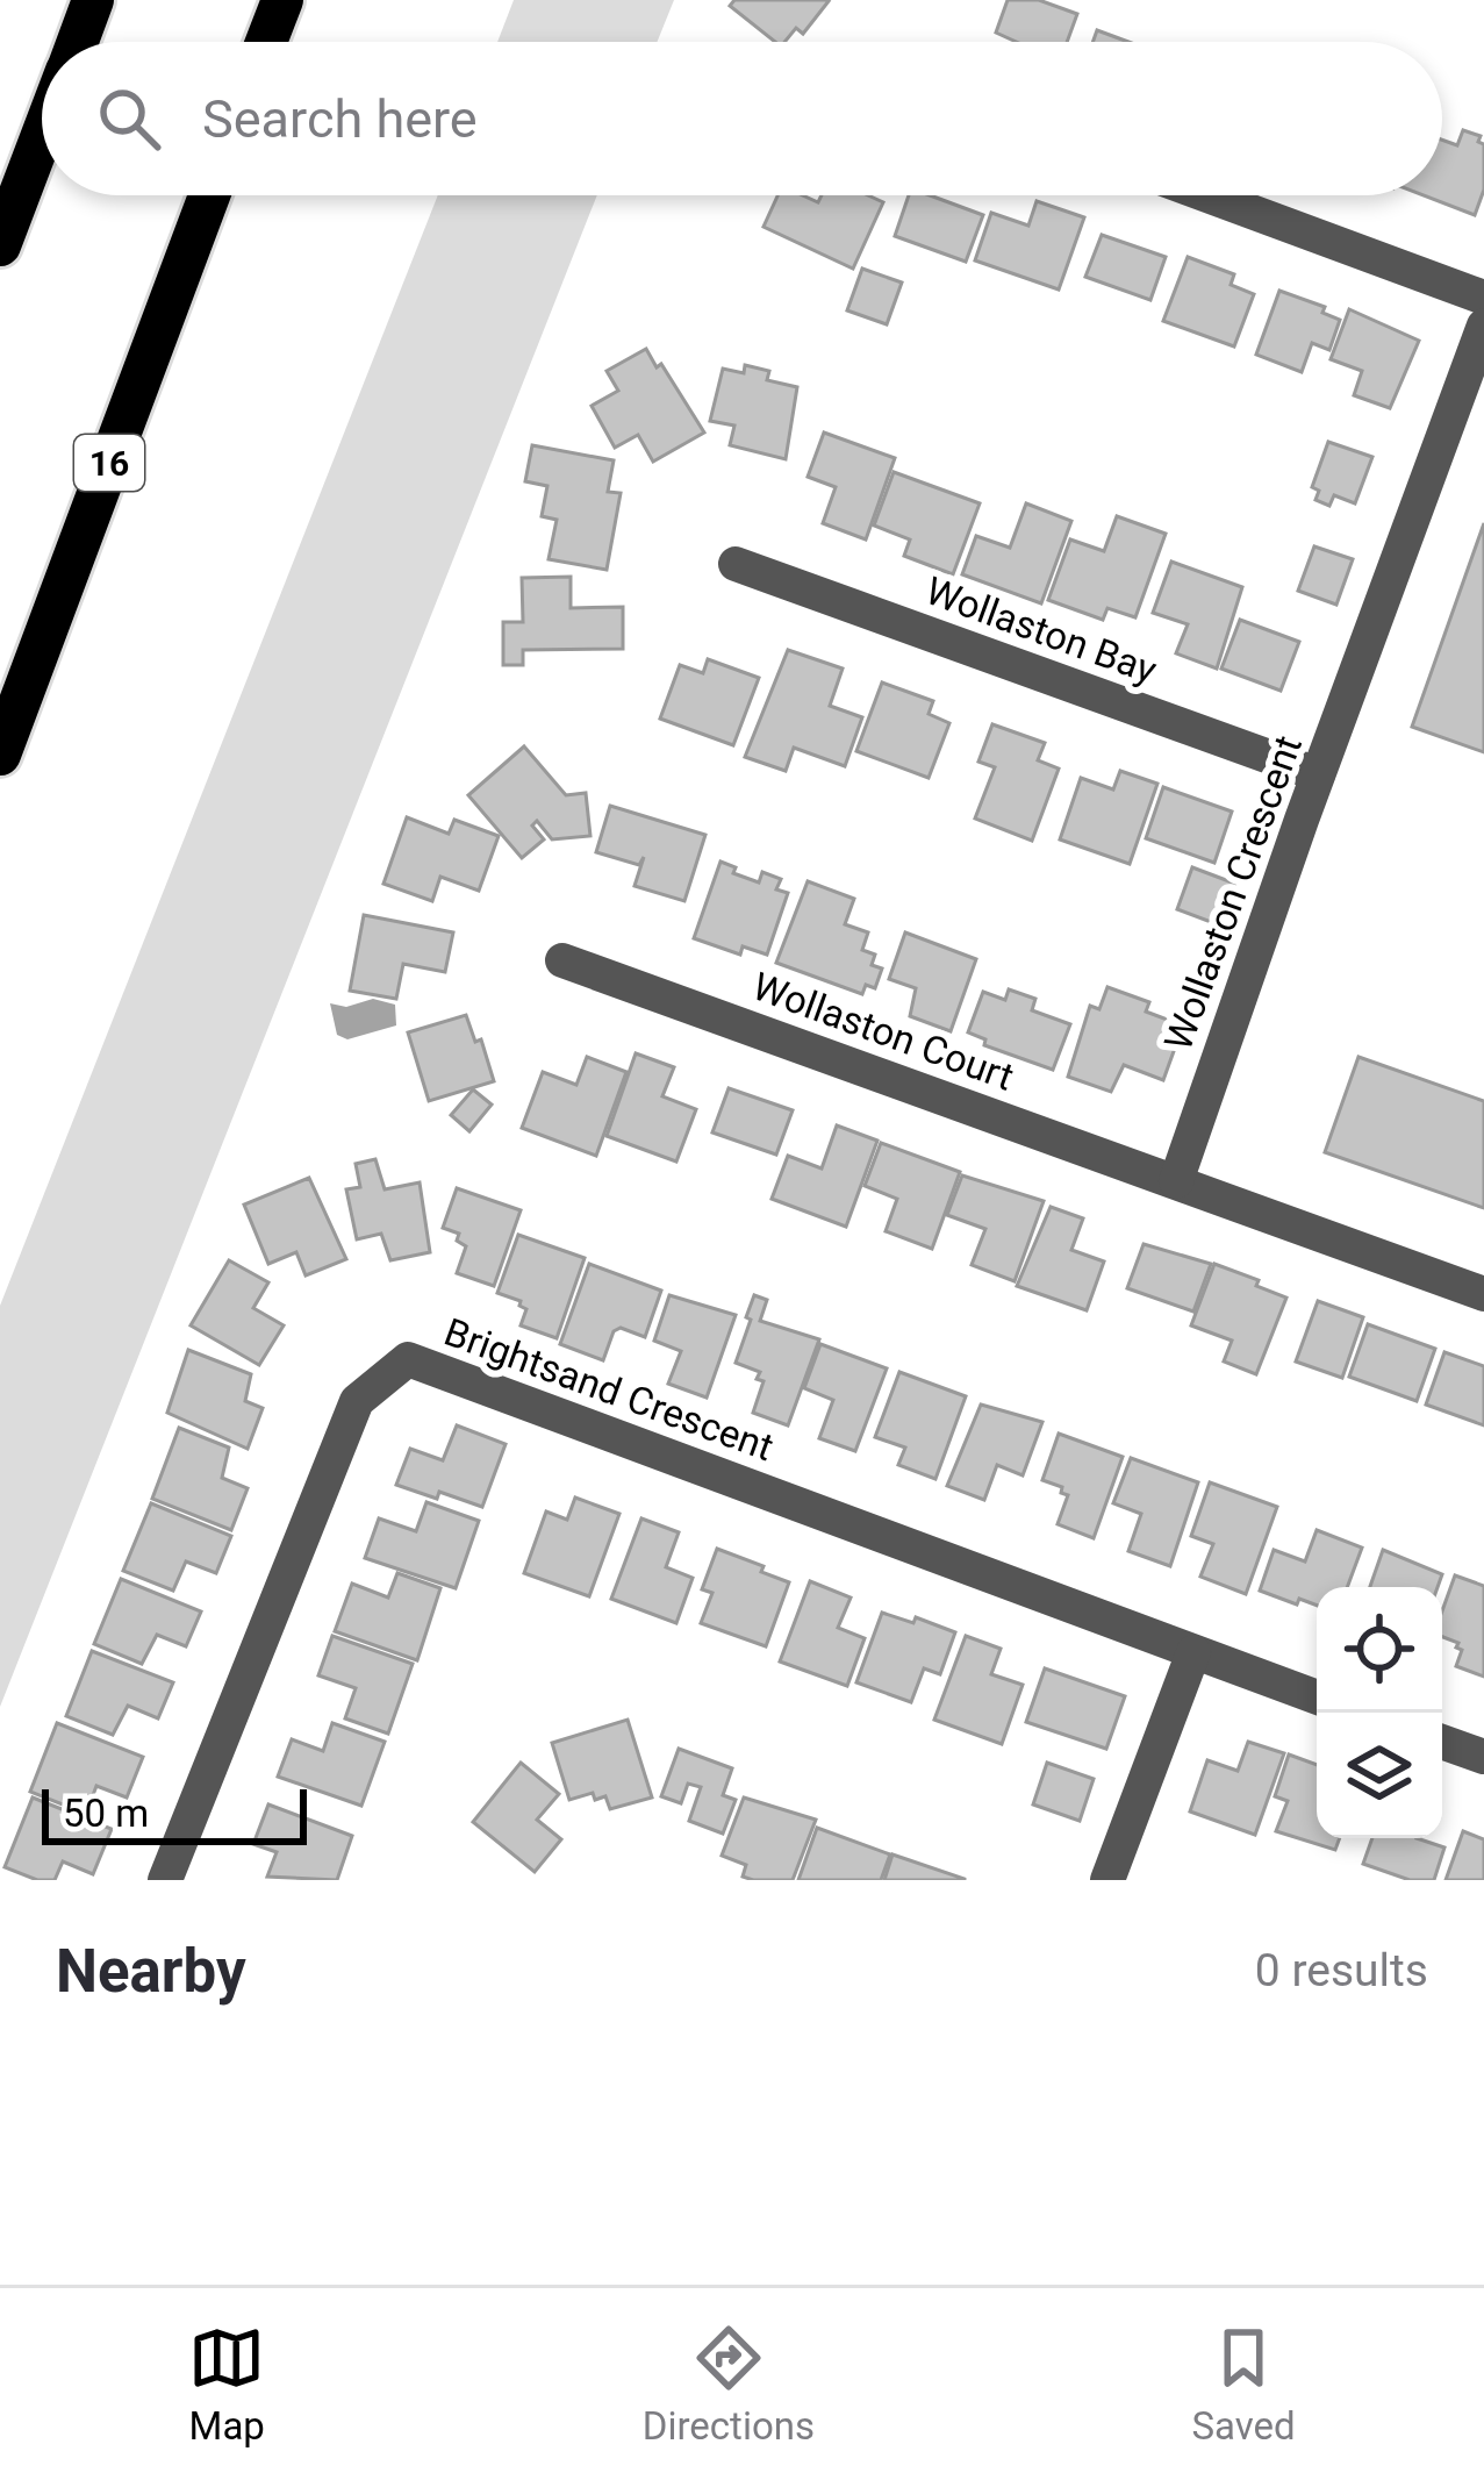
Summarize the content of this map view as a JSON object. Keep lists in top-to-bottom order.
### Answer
{
  "streets": {
    "highway": ["16"],
    "street": [
      "Wollaston Bay",
      "Wollaston Crescent",
      "Wollaston Court",
      "Brightsand Crescent"
    ]
  },
  "crossings": [
    ["Wollaston Bay", "Wollaston Crescent"],
    ["Wollaston Crescent", "Wollaston Court"]
  ],
  "scale_bar": "50 m",
  "page": {
    "search": "Search here",
    "scale": "50 m",
    "heading": ["Nearby", "0 results"],
    "nav": ["Map", "Directions", "Saved"]
  }
}
